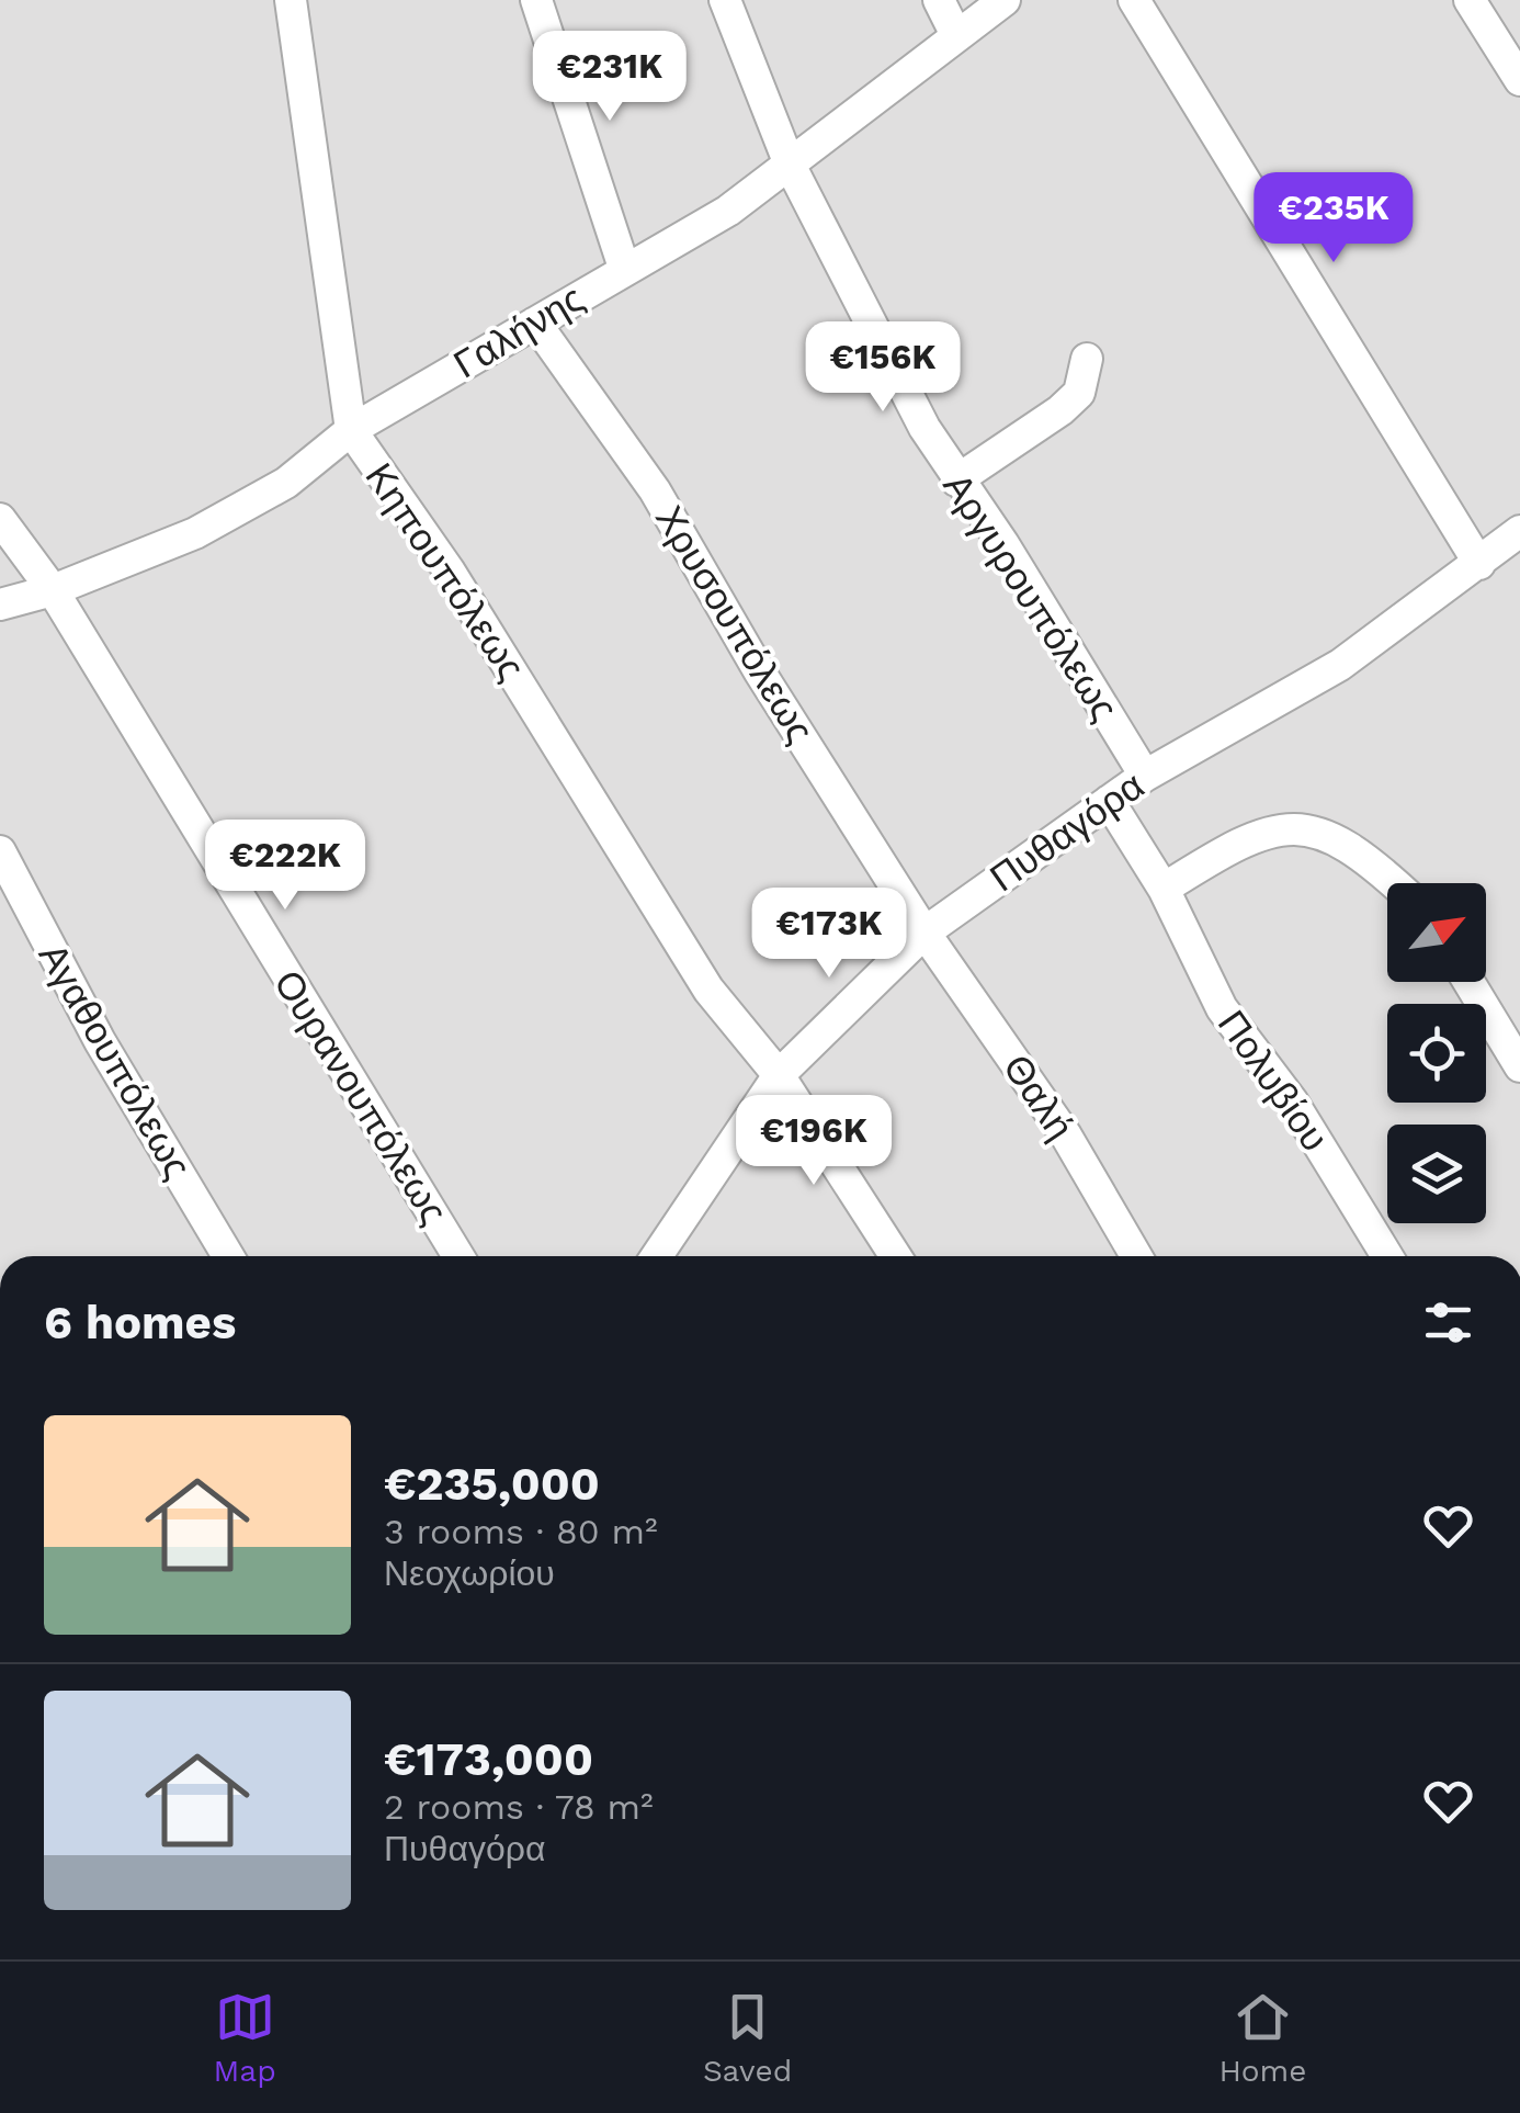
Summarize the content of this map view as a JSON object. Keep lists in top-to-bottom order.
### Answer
{
  "streets": {
    "street": [
      "Γαλήνης",
      "Κηπουπόλεως",
      "Αργυρουπόλεως",
      "Χρυσουπόλεως",
      "Πυθαγόρα",
      "Αγαθουπόλεως",
      "Πολυβίου",
      "Ουρανουπόλεως",
      "Θαλή"
    ]
  },
  "crossings": [
    ["Γαλήνης", "Κηπουπόλεως"],
    ["Γαλήνης", "Αργυρουπόλεως"],
    ["Γαλήνης", "Χρυσουπόλεως"],
    ["Γαλήνης", "Ουρανουπόλεως"],
    ["Κηπουπόλεως", "Πυθαγόρα"],
    ["Αργυρουπόλεως", "Πυθαγόρα"],
    ["Χρυσουπόλεως", "Πυθαγόρα"],
    ["Χρυσουπόλεως", "Θαλή"],
    ["Πυθαγόρα", "Πολυβίου"],
    ["Πυθαγόρα", "Θαλή"]
  ],
  "north": "top right",
  "page": {
    "price": [
      "€231K",
      "€235K",
      "€156K",
      "€222K",
      "€173K",
      "€196K"
    ],
    "heading": "6 homes",
    "list": [
      {
        "name": "€235,000",
        "note": "3 rooms · 80 m² · Νεοχωρίου"
      },
      {
        "name": "€173,000",
        "note": "2 rooms · 78 m² · Πυθαγόρα"
      }
    ],
    "tabs": ["Map", "Saved", "Home"]
  }
}
